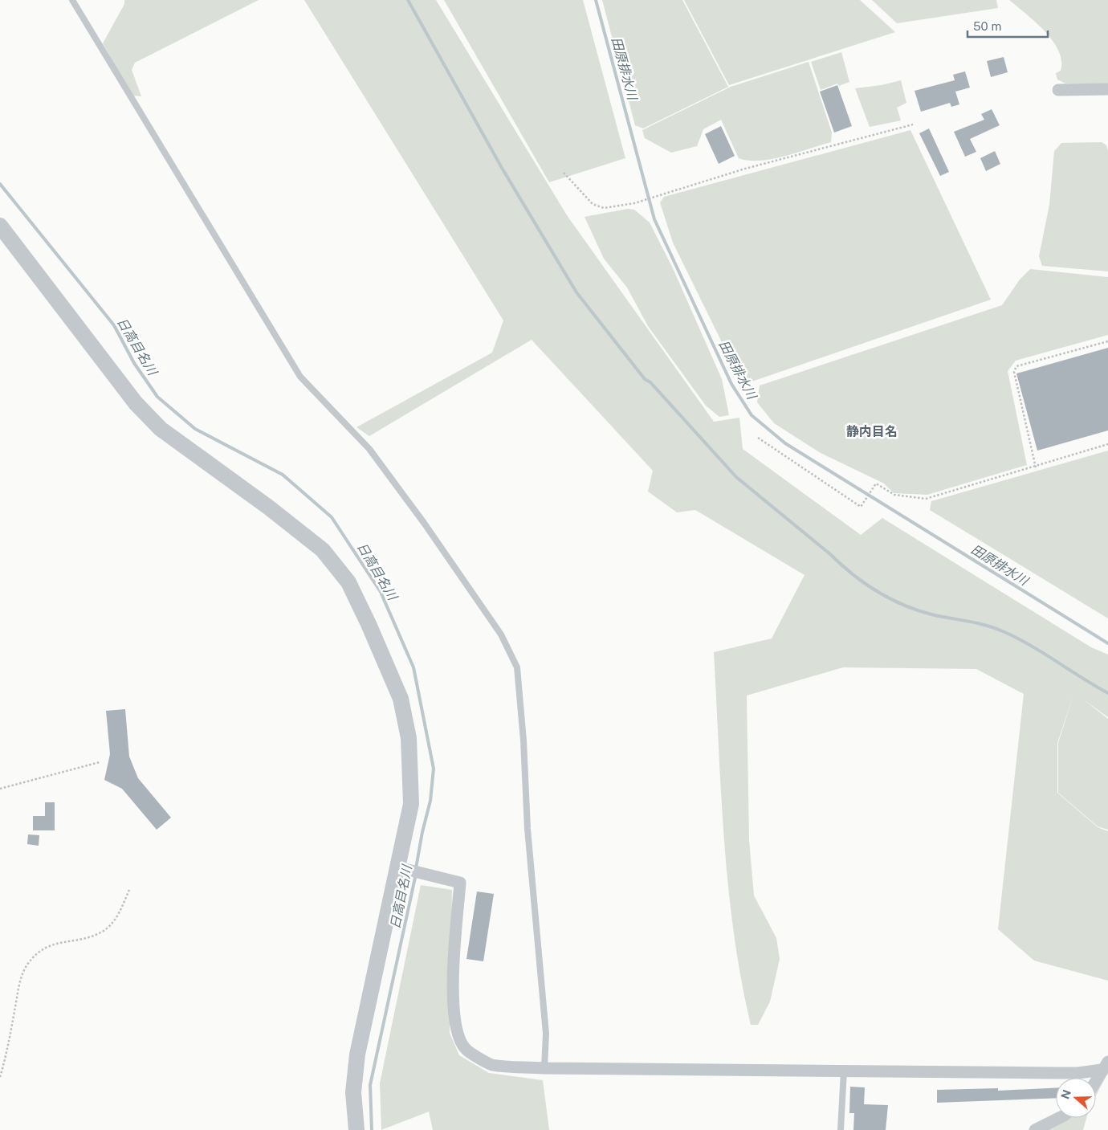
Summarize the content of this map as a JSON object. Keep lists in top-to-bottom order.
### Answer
{
  "districts": ["静内目名"],
  "water": ["田原排水川", "日高目名川"],
  "scale_bar": "50 m",
  "north": "left"
}
